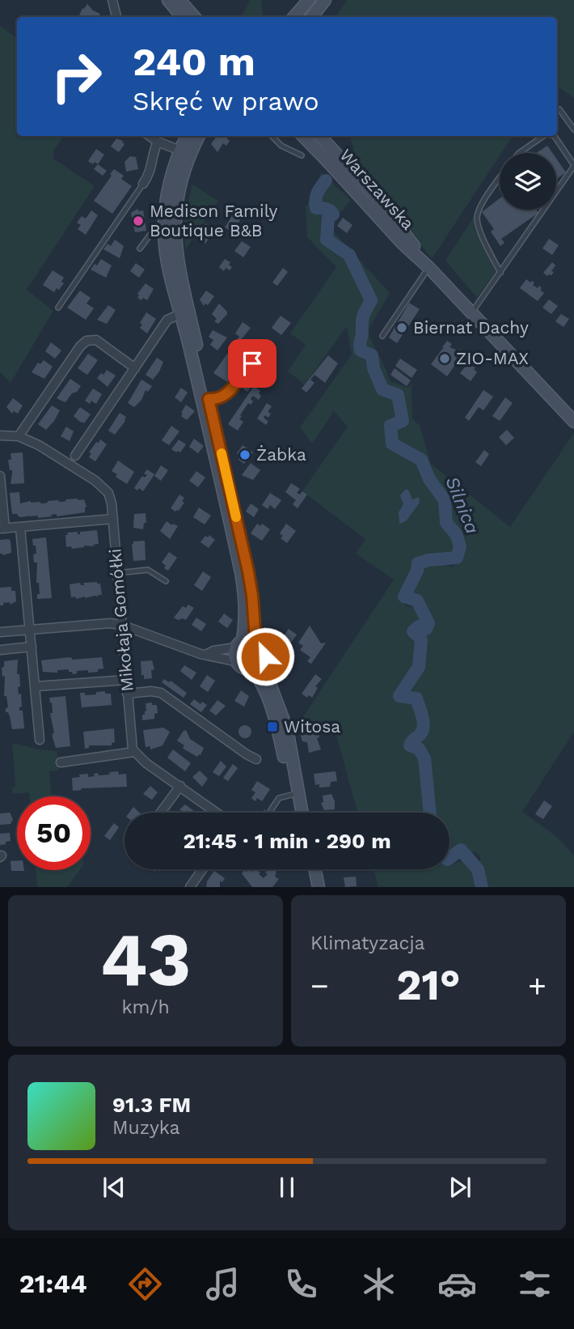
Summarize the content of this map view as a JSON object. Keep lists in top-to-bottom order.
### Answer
{
  "streets": {
    "main road": ["Warszawska"],
    "street": ["Mikołaja Gomółki"]
  },
  "water": ["Silnica"],
  "places": {
    "other": [
      "Medison Family Boutique B&B",
      "Biernat Dachy",
      "ZIO-MAX",
      "Żabka"
    ],
    "transit": ["Witosa"]
  },
  "page": {
    "turn": ["240 m", "Skręć w prawo"],
    "limit": "50",
    "trip": "21:45 · 1 min · 290 m",
    "tile": [
      ["43", "km/h"],
      "Klimatyzacja"
    ],
    "heat": ["−", "21°", "+"],
    "song": ["91.3 FM", "Muzyka"],
    "tabs": "21:44"
  }
}
